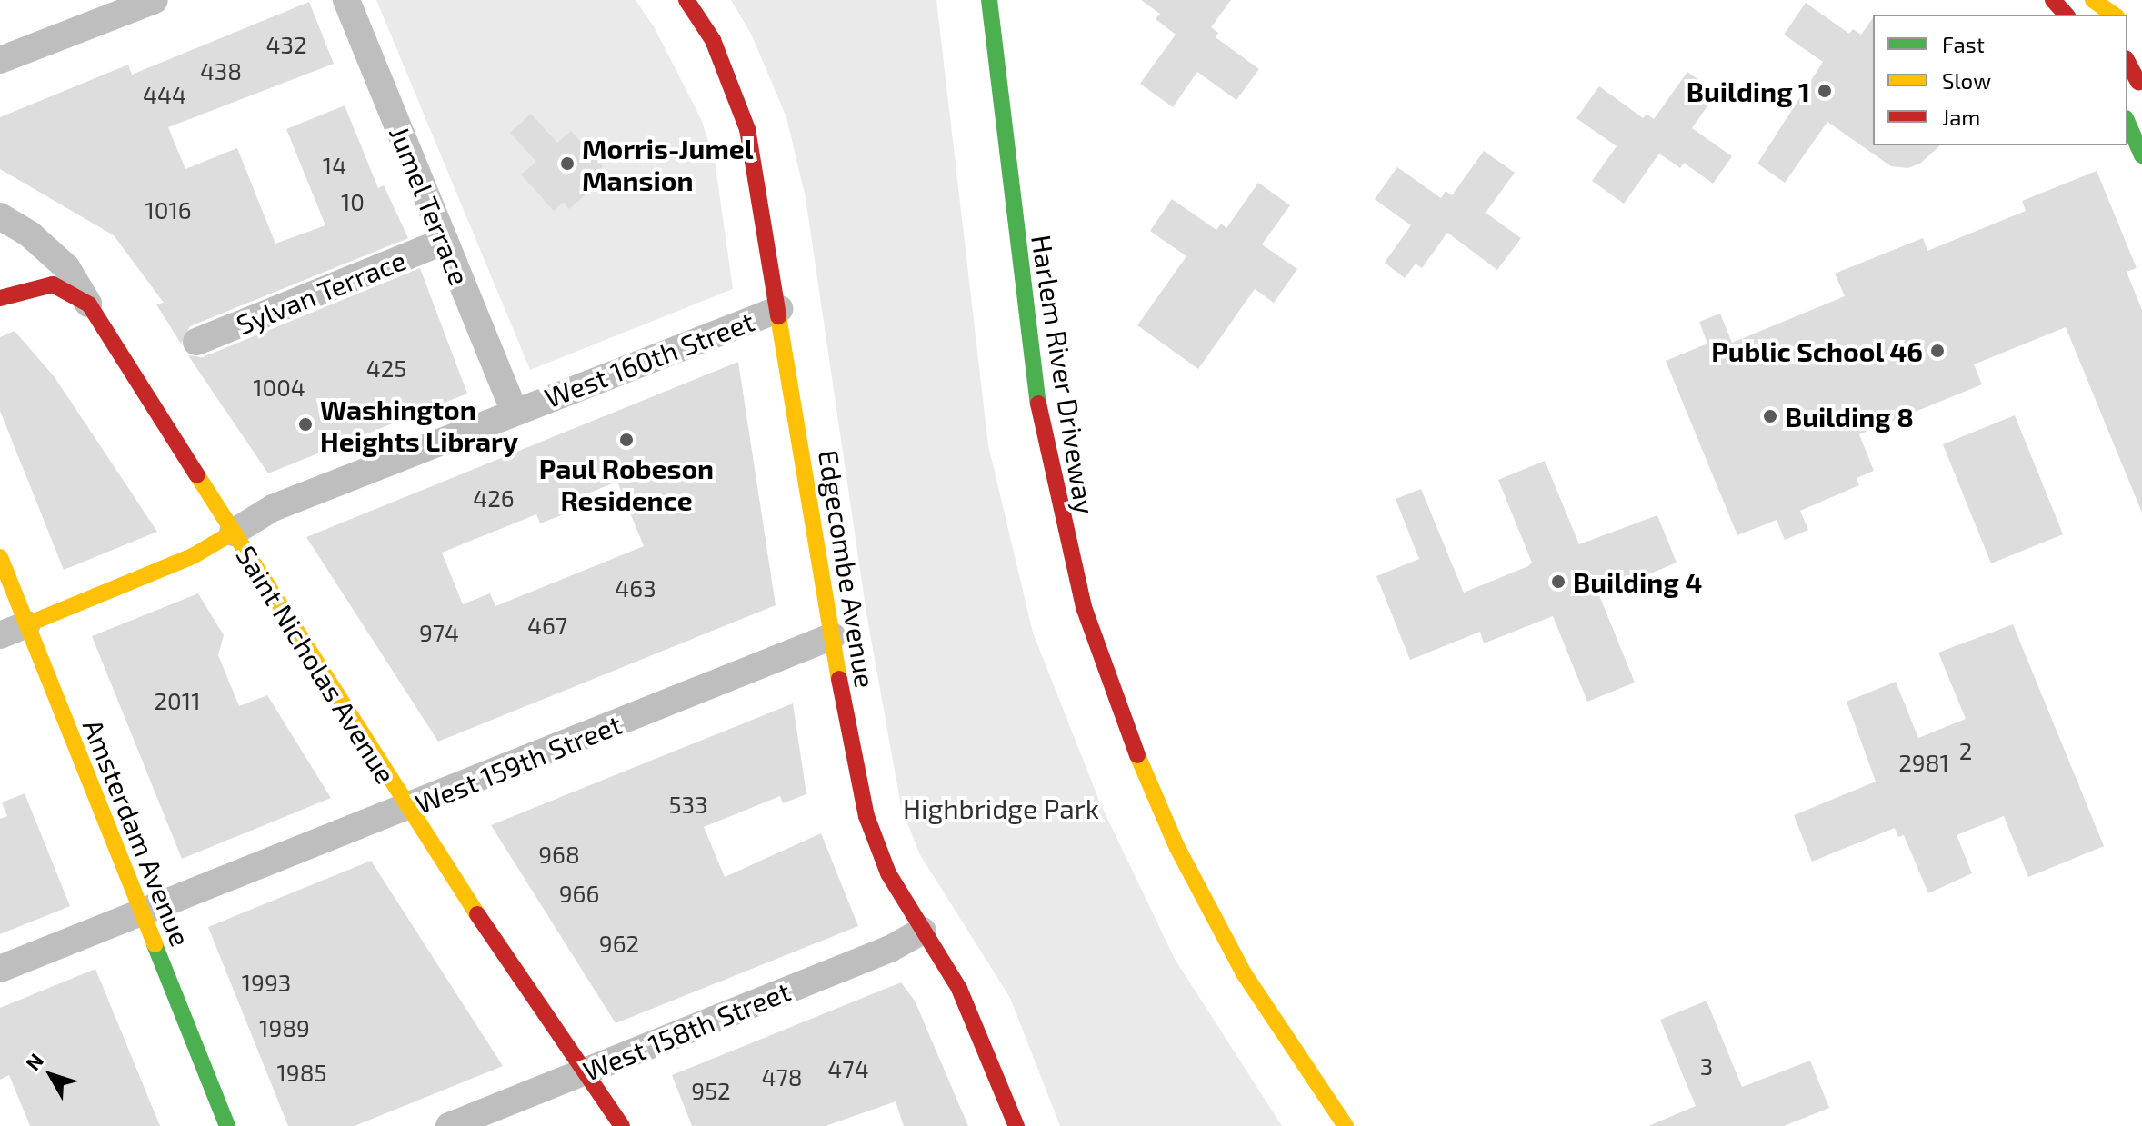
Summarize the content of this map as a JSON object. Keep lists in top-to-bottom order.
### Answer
{
  "streets": {
    "main road": [
      "West 160th Street",
      "Harlem River Driveway",
      "Edgecombe Avenue",
      "Saint Nicholas Avenue",
      "Amsterdam Avenue"
    ],
    "street": [
      "Jumel Terrace",
      "Sylvan Terrace",
      "West 159th Street",
      "West 158th Street"
    ]
  },
  "crossings": [
    ["Jumel Terrace", "Sylvan Terrace"],
    ["Jumel Terrace", "West 160th Street"],
    ["West 160th Street", "Edgecombe Avenue"],
    ["West 160th Street", "Saint Nicholas Avenue"],
    ["West 160th Street", "Amsterdam Avenue"],
    ["Edgecombe Avenue", "West 159th Street"],
    ["Edgecombe Avenue", "West 158th Street"],
    ["Saint Nicholas Avenue", "West 159th Street"],
    ["Saint Nicholas Avenue", "West 158th Street"],
    ["West 159th Street", "Amsterdam Avenue"]
  ],
  "parks": ["Highbridge Park"],
  "places": [
    "Building 1",
    "Morris-Jumel Mansion",
    "Public School 46",
    "Building 8",
    "Washington Heights Library",
    "Paul Robeson Residence",
    "Building 4"
  ],
  "house_numbers": [
    "432",
    "438",
    "444",
    "14",
    "10",
    "1016",
    "425",
    "1004",
    "426",
    "463",
    "467",
    "974",
    "2011",
    "2",
    "2981",
    "533",
    "968",
    "966",
    "962",
    "1993",
    "1989",
    "3",
    "474",
    "1985",
    "478",
    "952"
  ],
  "legend": ["Fast", "Slow", "Jam"],
  "north": "top left"
}
